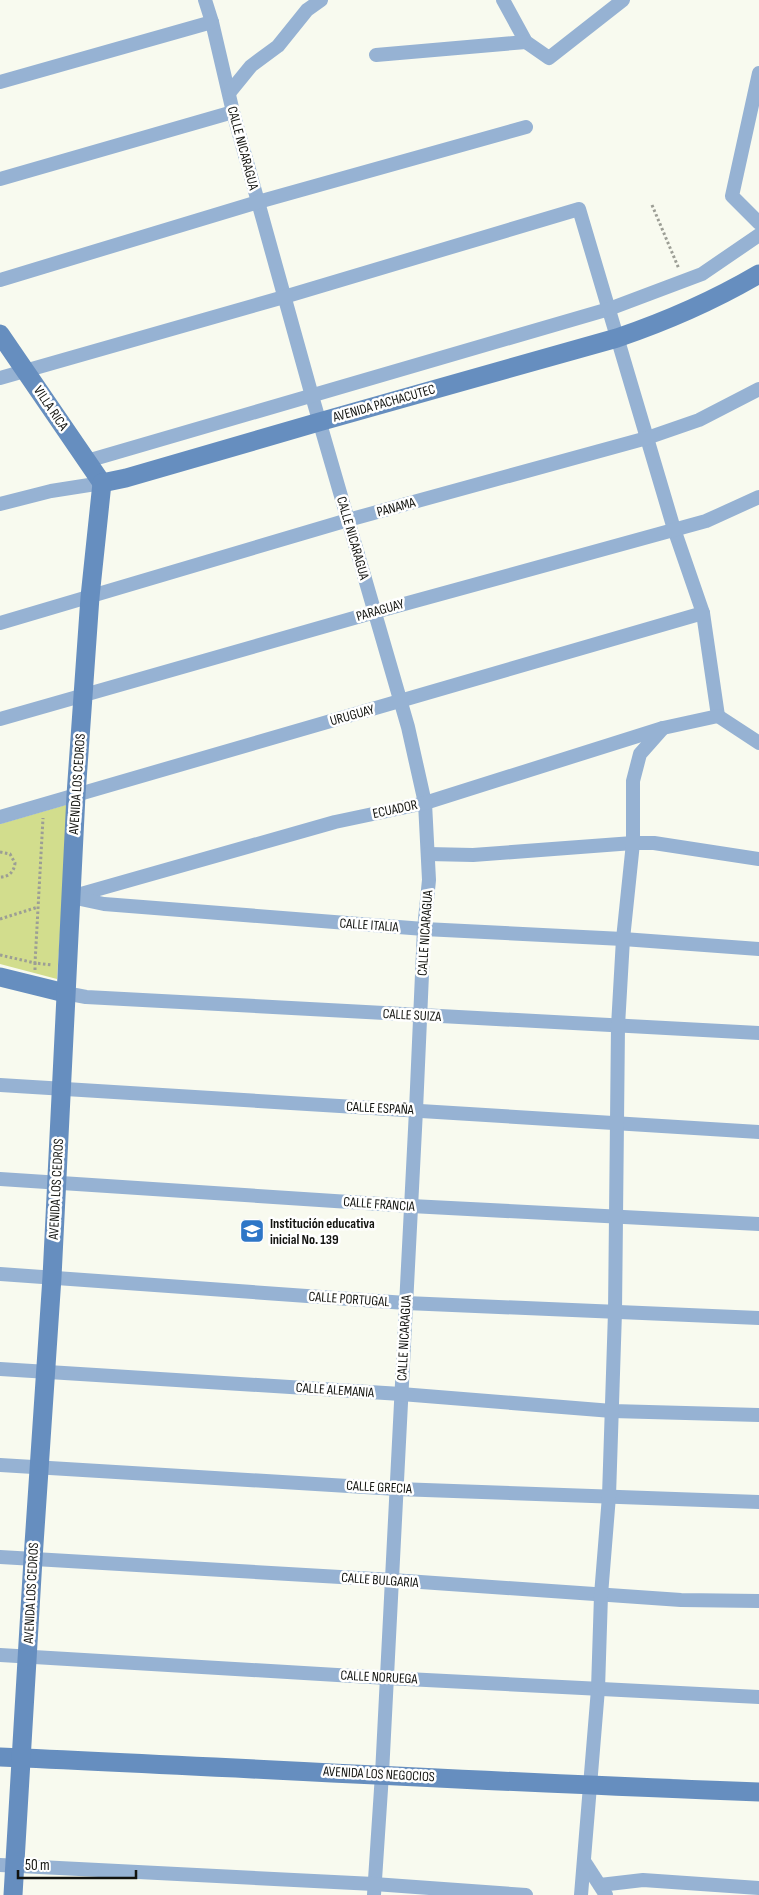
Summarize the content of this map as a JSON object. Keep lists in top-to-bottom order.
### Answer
{
  "streets": {
    "street": [
      "CALLE NICARAGUA",
      "AVENIDA PACHACUTEC",
      "VILLA RICA",
      "PANAMA",
      "PARAGUAY",
      "URUGUAY",
      "AVENIDA LOS CEDROS",
      "ECUADOR",
      "CALLE ITALIA",
      "CALLE SUIZA",
      "CALLE ESPAÑA",
      "CALLE FRANCIA",
      "CALLE PORTUGAL",
      "CALLE ALEMANIA",
      "CALLE GRECIA",
      "CALLE BULGARIA",
      "CALLE NORUEGA",
      "AVENIDA LOS NEGOCIOS"
    ]
  },
  "crossings": [
    ["CALLE NICARAGUA", "AVENIDA PACHACUTEC"],
    ["CALLE NICARAGUA", "PANAMA"],
    ["CALLE NICARAGUA", "PARAGUAY"],
    ["CALLE NICARAGUA", "URUGUAY"],
    ["CALLE NICARAGUA", "ECUADOR"],
    ["CALLE NICARAGUA", "CALLE ITALIA"],
    ["CALLE NICARAGUA", "CALLE SUIZA"],
    ["CALLE NICARAGUA", "CALLE ESPAÑA"],
    ["CALLE NICARAGUA", "CALLE FRANCIA"],
    ["CALLE NICARAGUA", "CALLE PORTUGAL"],
    ["CALLE NICARAGUA", "CALLE ALEMANIA"],
    ["CALLE NICARAGUA", "CALLE GRECIA"],
    ["CALLE NICARAGUA", "CALLE BULGARIA"],
    ["CALLE NICARAGUA", "CALLE NORUEGA"],
    ["CALLE NICARAGUA", "AVENIDA LOS NEGOCIOS"],
    ["AVENIDA PACHACUTEC", "VILLA RICA"],
    ["AVENIDA PACHACUTEC", "AVENIDA LOS CEDROS"],
    ["VILLA RICA", "AVENIDA LOS CEDROS"],
    ["PANAMA", "AVENIDA LOS CEDROS"],
    ["PARAGUAY", "AVENIDA LOS CEDROS"],
    ["URUGUAY", "AVENIDA LOS CEDROS"],
    ["AVENIDA LOS CEDROS", "ECUADOR"],
    ["AVENIDA LOS CEDROS", "CALLE ITALIA"],
    ["AVENIDA LOS CEDROS", "CALLE SUIZA"],
    ["AVENIDA LOS CEDROS", "CALLE ESPAÑA"],
    ["AVENIDA LOS CEDROS", "CALLE FRANCIA"],
    ["AVENIDA LOS CEDROS", "CALLE PORTUGAL"],
    ["AVENIDA LOS CEDROS", "CALLE ALEMANIA"],
    ["AVENIDA LOS CEDROS", "CALLE GRECIA"],
    ["AVENIDA LOS CEDROS", "CALLE BULGARIA"],
    ["AVENIDA LOS CEDROS", "CALLE NORUEGA"],
    ["AVENIDA LOS CEDROS", "AVENIDA LOS NEGOCIOS"],
    ["ECUADOR", "CALLE ITALIA"]
  ],
  "places": {
    "school or university": ["Institución educativa inicial No. 139"]
  },
  "scale_bar": "50 m"
}
